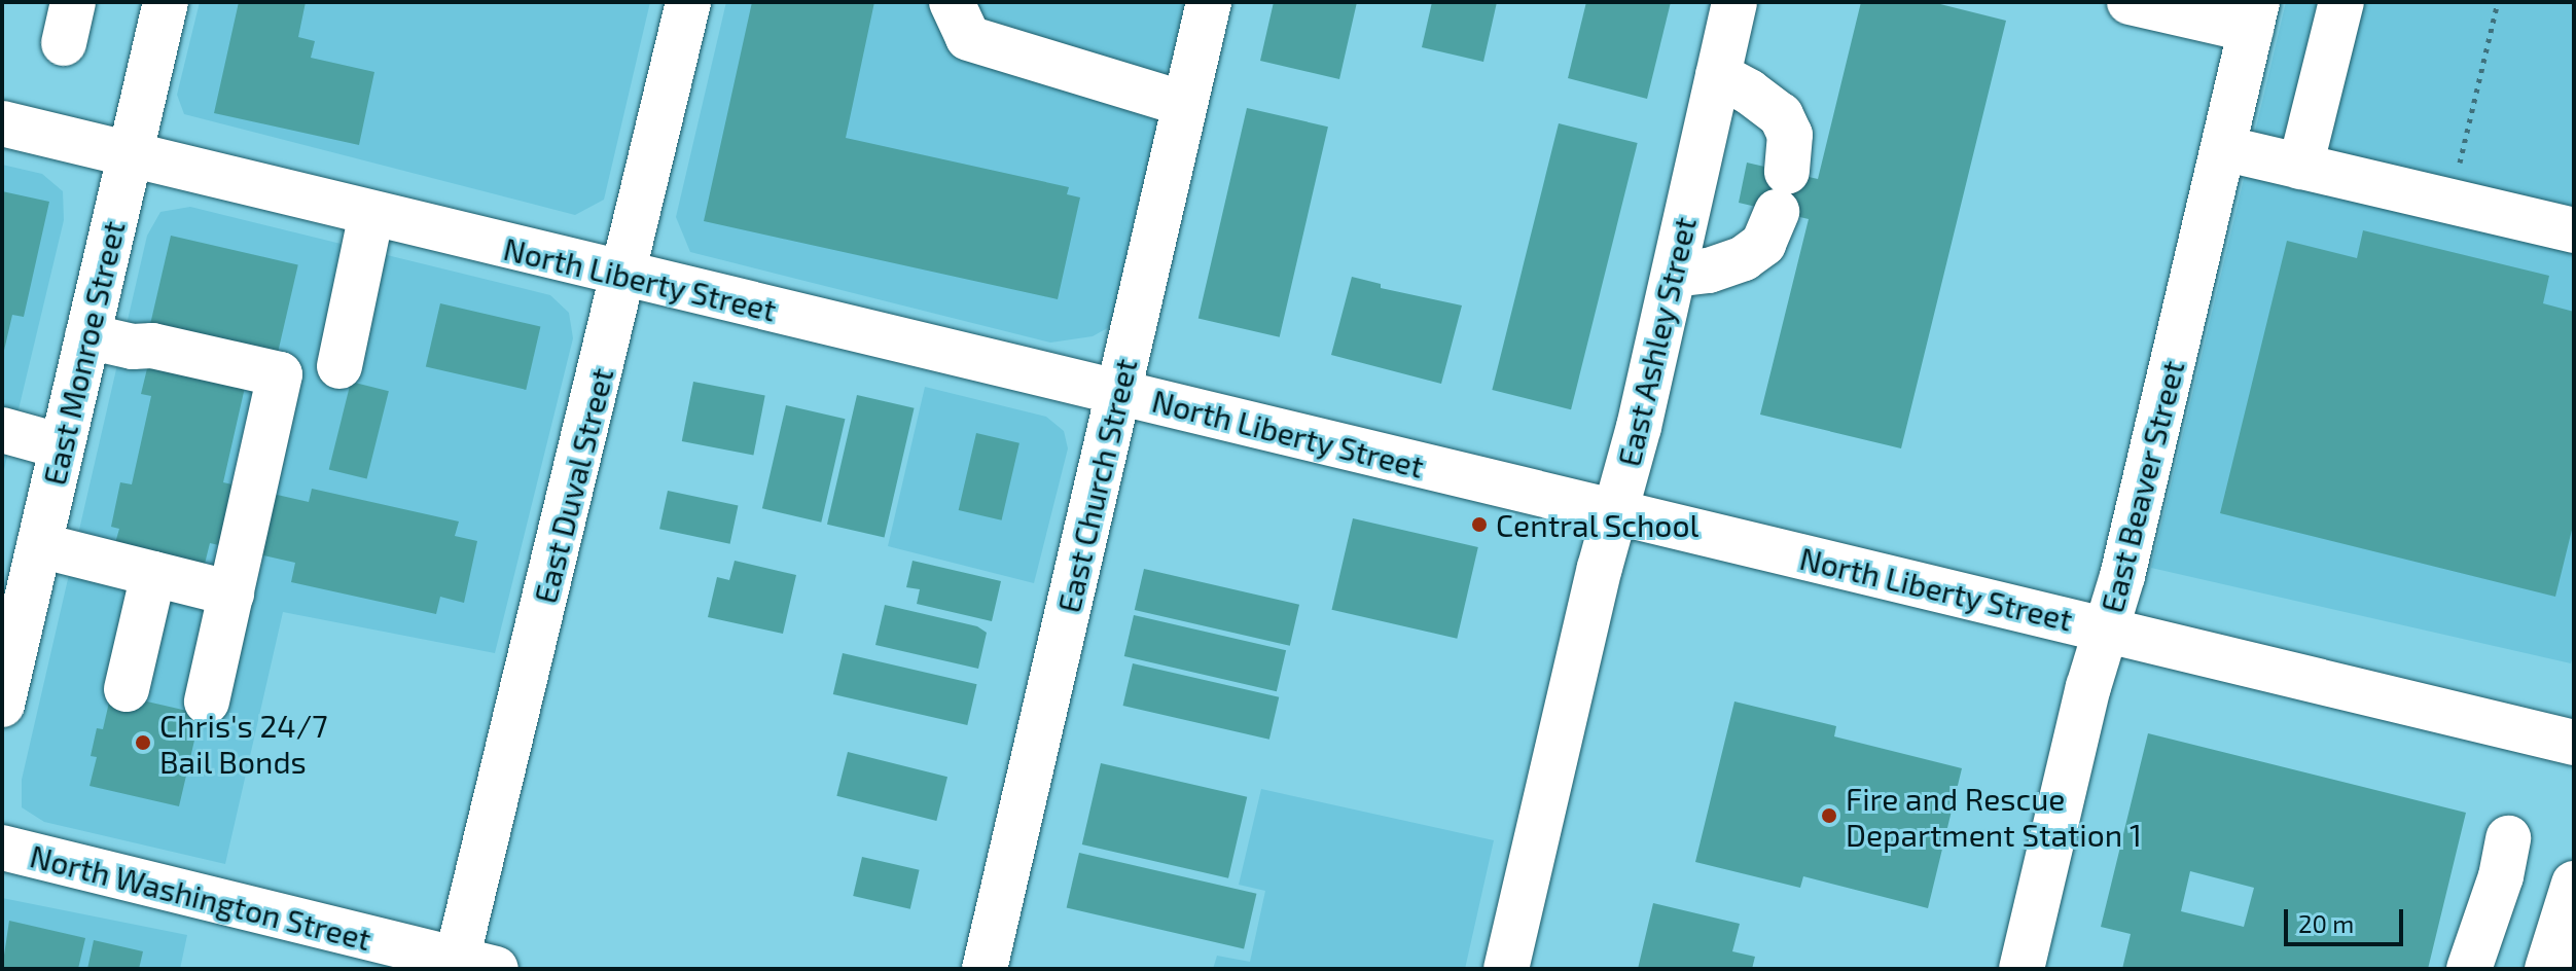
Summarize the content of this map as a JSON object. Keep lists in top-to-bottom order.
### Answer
{
  "streets": {
    "street": [
      "North Liberty Street",
      "East Ashley Street",
      "East Monroe Street",
      "East Duval Street",
      "East Church Street",
      "East Beaver Street",
      "North Washington Street"
    ]
  },
  "crossings": [
    ["North Liberty Street", "East Ashley Street"],
    ["North Liberty Street", "East Monroe Street"],
    ["North Liberty Street", "East Duval Street"],
    ["North Liberty Street", "East Church Street"],
    ["North Liberty Street", "East Beaver Street"],
    ["East Duval Street", "North Washington Street"]
  ],
  "places": ["Central School", "Chris's 24/7 Bail Bonds", "Fire and Rescue Department Station 1"],
  "scale_bar": "20 m"
}
